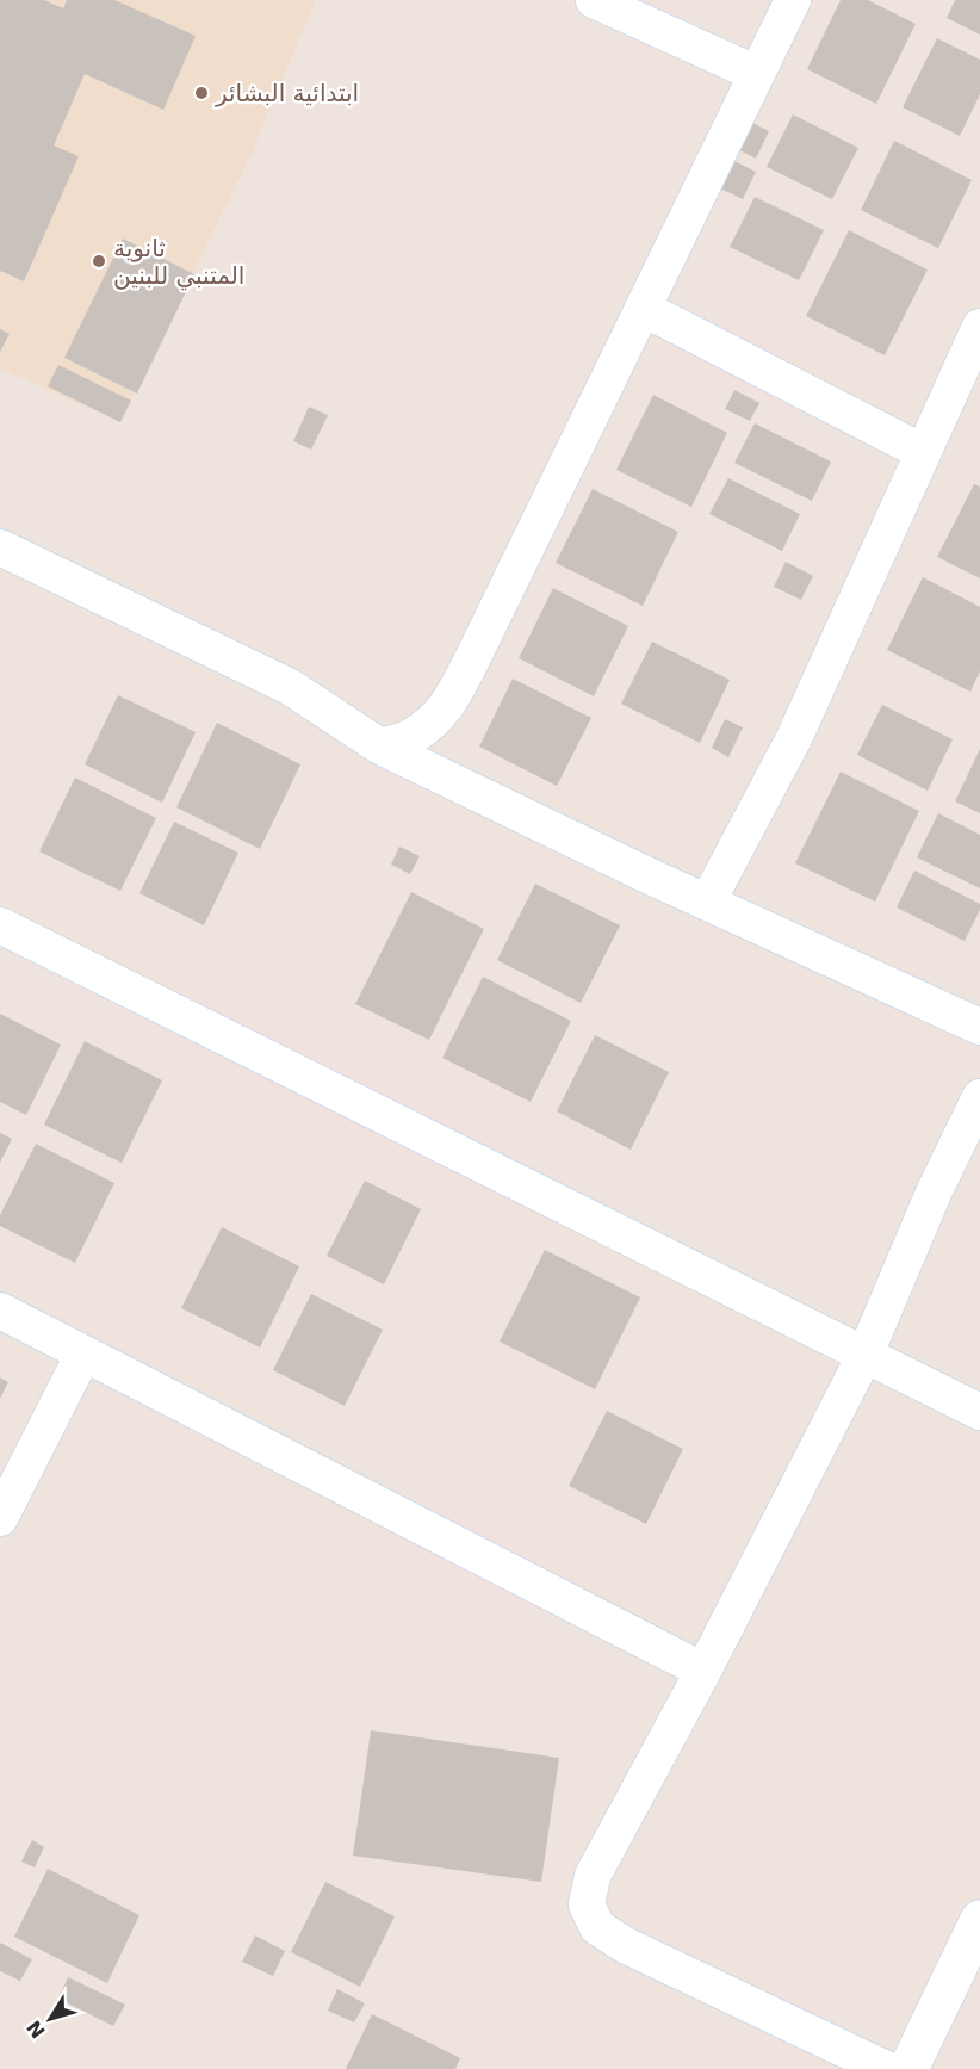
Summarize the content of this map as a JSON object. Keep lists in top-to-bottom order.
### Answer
{
  "places": ["ابتدائية البشائر", "ثانوية المتنبي للبنين"],
  "north": "bottom left"
}
